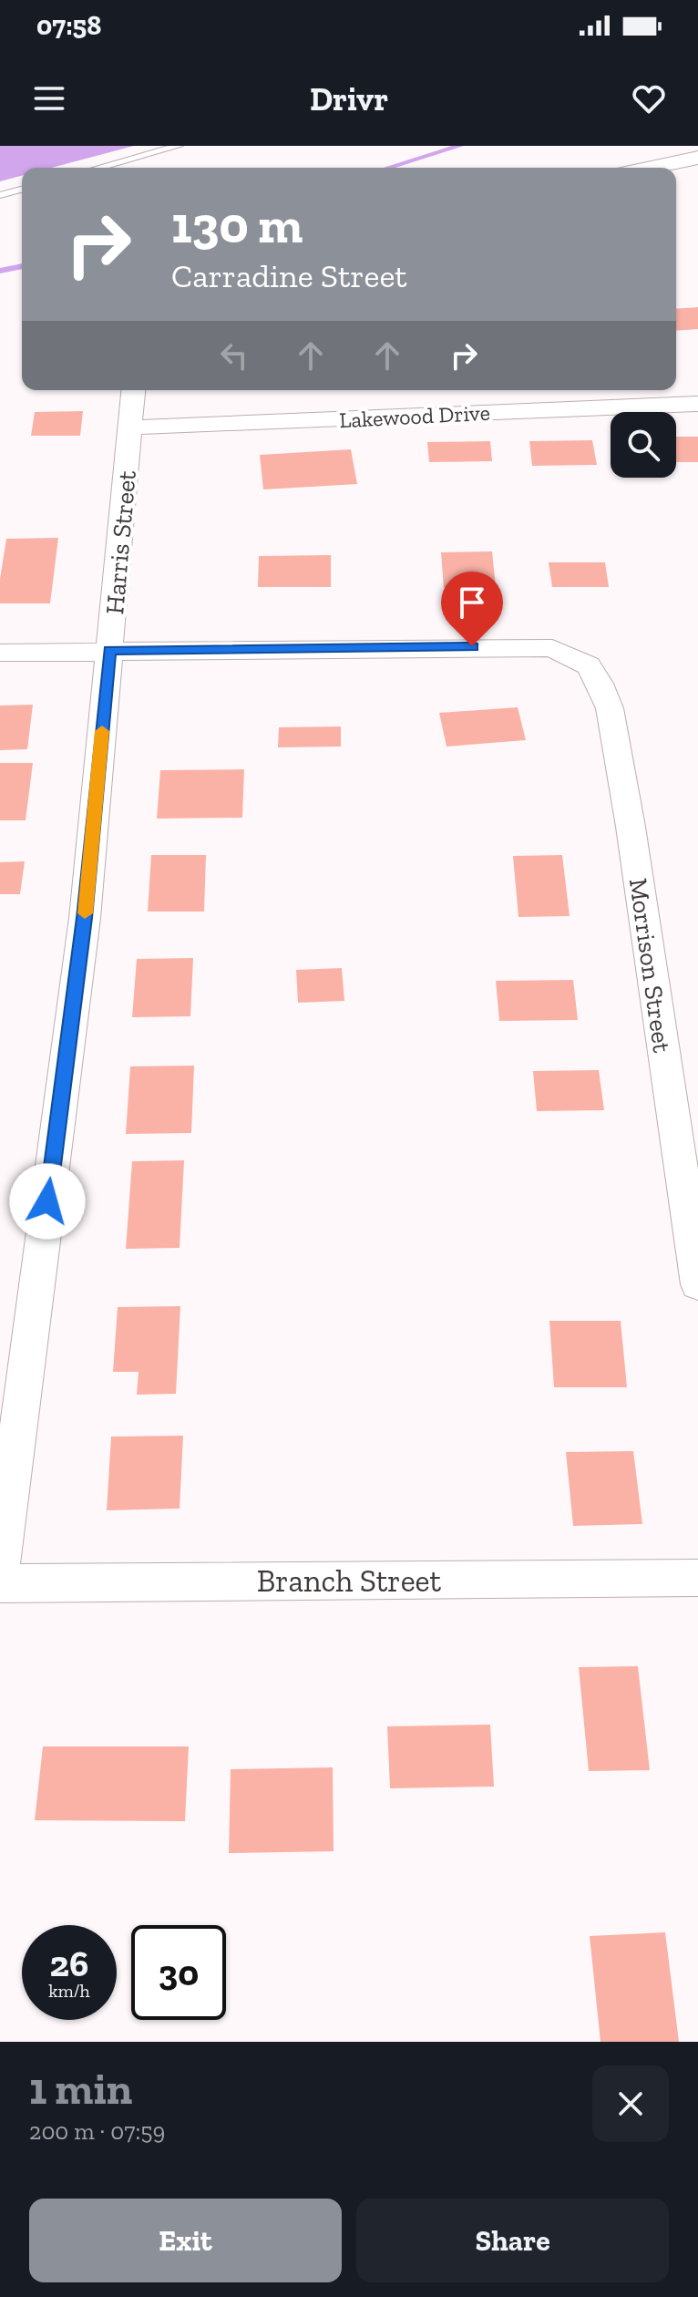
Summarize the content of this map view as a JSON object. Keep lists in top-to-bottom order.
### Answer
{
  "streets": {
    "street": [
      "Lakewood Drive",
      "Harris Street",
      "Morrison Street",
      "Branch Street"
    ]
  },
  "crossings": [
    ["Lakewood Drive", "Harris Street"],
    ["Harris Street", "Morrison Street"]
  ],
  "page": {
    "status": "07:58",
    "header": "Drivr",
    "turn": ["130 m", "Carradine Street"],
    "speed": "26 km/h",
    "limit": "30",
    "heading": ["1 min", "200 m · 07:59"],
    "buttons": ["Exit", "Share"]
  }
}
